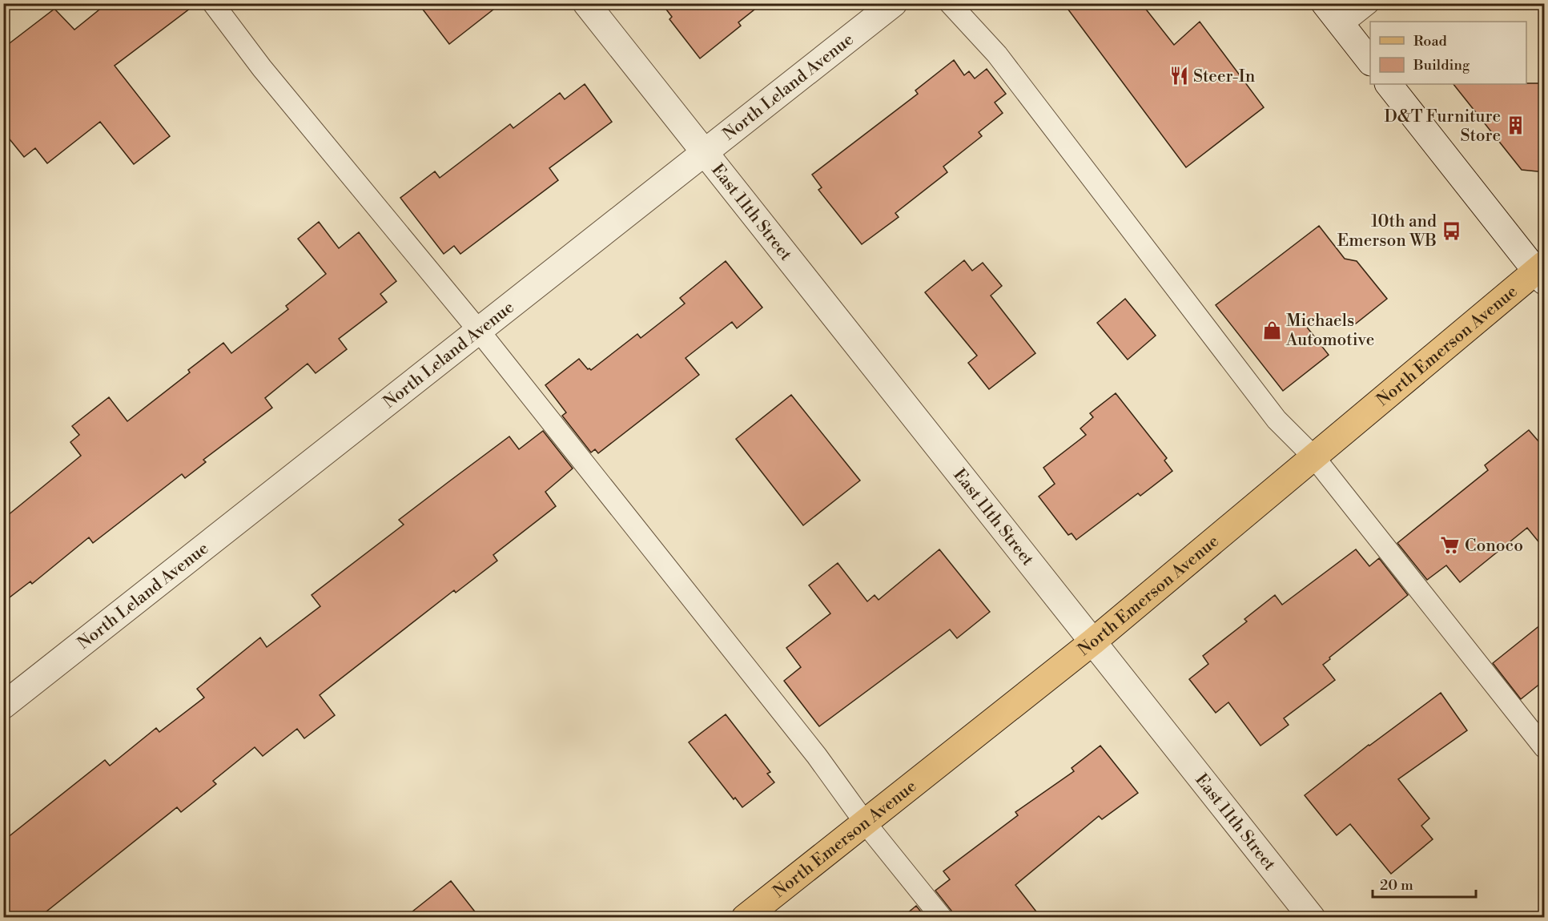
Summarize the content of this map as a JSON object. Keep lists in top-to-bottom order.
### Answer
{
  "streets": {
    "main road": ["North Emerson Avenue"],
    "street": ["North Leland Avenue", "East 11th Street"]
  },
  "crossings": [
    ["North Leland Avenue", "East 11th Street"],
    ["East 11th Street", "North Emerson Avenue"]
  ],
  "places": {
    "restaurant": ["Steer-In"],
    "building": ["D&T Furniture Store"],
    "bus stop": ["10th and Emerson WB"],
    "shop": ["Michaels Automotive"],
    "supermarket": ["Conoco"]
  },
  "legend": ["Road", "Building"],
  "scale_bar": "20 m"
}
